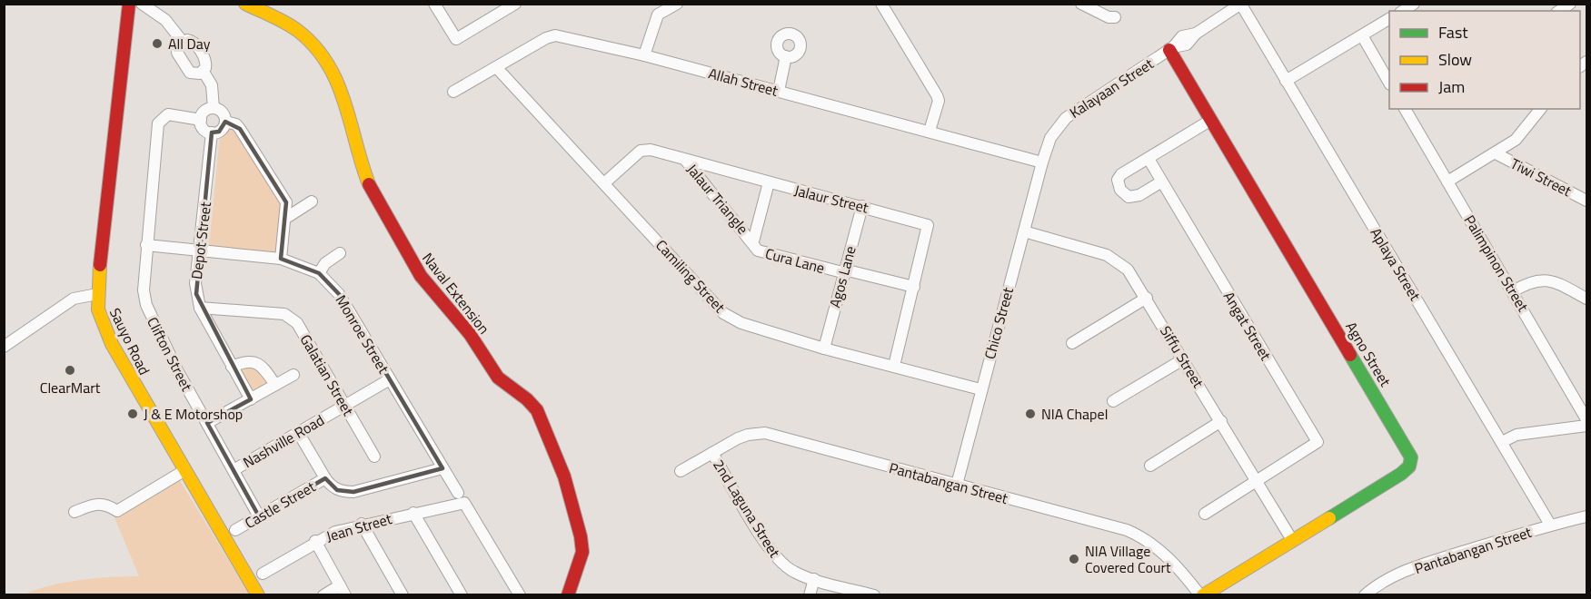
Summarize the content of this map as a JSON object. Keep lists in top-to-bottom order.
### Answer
{
  "streets": {
    "street": [
      "Allah Street",
      "Kalayaan Street",
      "Tiwi Street",
      "Jalaur Triangle",
      "Jalaur Street",
      "Depot Street",
      "Cura Lane",
      "Palimpinon Street",
      "Aplaya Street",
      "Camiling Street",
      "Agos Lane",
      "Naval Extension",
      "Chico Street",
      "Angat Street",
      "Monroe Street",
      "Sauyo Road",
      "Clifton Street",
      "Agno Street",
      "Siffu Street",
      "Galatian Street",
      "Nashville Road",
      "Pantabangan Street",
      "Castle Street",
      "2nd Laguna Street",
      "Jean Street"
    ]
  },
  "crossings": [
    ["Allah Street", "Kalayaan Street"],
    ["Allah Street", "Camiling Street"],
    ["Allah Street", "Chico Street"],
    ["Kalayaan Street", "Aplaya Street"],
    ["Kalayaan Street", "Chico Street"],
    ["Kalayaan Street", "Agno Street"],
    ["Jalaur Triangle", "Jalaur Street"],
    ["Jalaur Triangle", "Cura Lane"],
    ["Jalaur Street", "Cura Lane"],
    ["Jalaur Street", "Camiling Street"],
    ["Jalaur Street", "Agos Lane"],
    ["Depot Street", "Monroe Street"],
    ["Depot Street", "Clifton Street"],
    ["Depot Street", "Galatian Street"],
    ["Cura Lane", "Agos Lane"],
    ["Aplaya Street", "Pantabangan Street"],
    ["Camiling Street", "Agos Lane"],
    ["Camiling Street", "Chico Street"],
    ["Chico Street", "Siffu Street"],
    ["Chico Street", "Pantabangan Street"],
    ["Angat Street", "Siffu Street"],
    ["Monroe Street", "Clifton Street"],
    ["Monroe Street", "Nashville Road"],
    ["Monroe Street", "Jean Street"],
    ["Clifton Street", "Nashville Road"],
    ["Clifton Street", "Castle Street"],
    ["Agno Street", "Siffu Street"],
    ["Agno Street", "Pantabangan Street"],
    ["Galatian Street", "Nashville Road"],
    ["Pantabangan Street", "2nd Laguna Street"]
  ],
  "places": [
    "All Day",
    "ClearMart",
    "J & E Motorshop",
    "NIA Chapel",
    "NIA Village Covered Court"
  ],
  "legend": ["Fast", "Slow", "Jam"]
}
